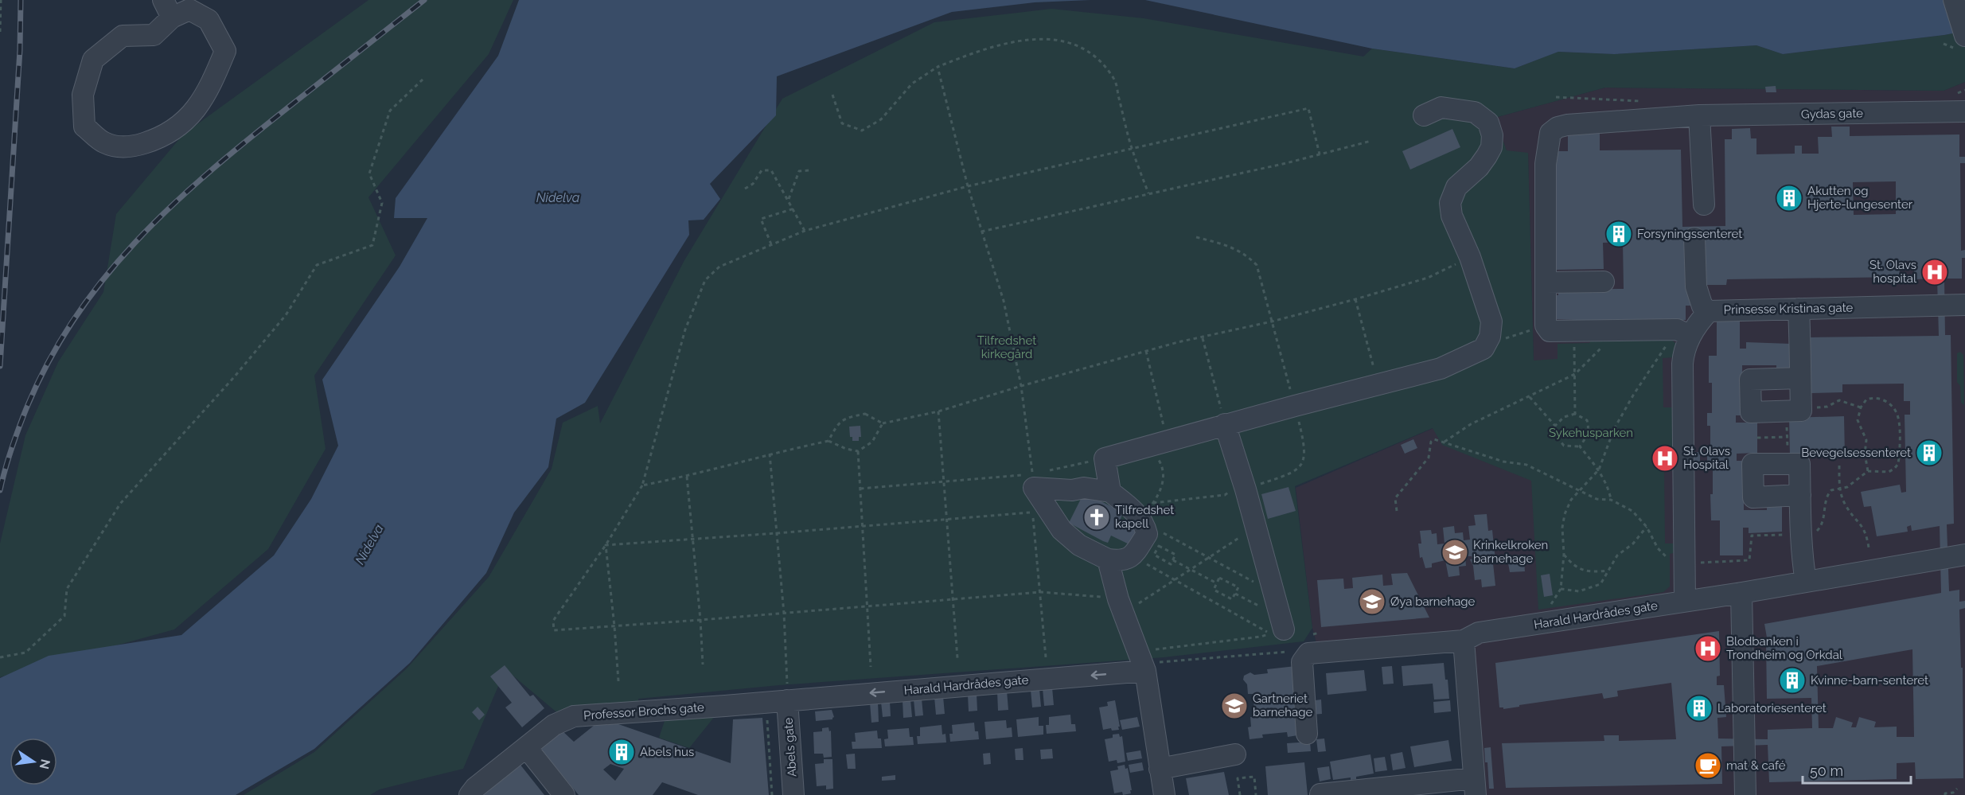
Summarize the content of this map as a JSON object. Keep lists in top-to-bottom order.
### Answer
{
  "streets": {
    "street": [
      "Gydas gate",
      "Prinsesse Kristinas gate",
      "Harald Hardrådes gate",
      "Professor Brochs gate",
      "Abels gate"
    ]
  },
  "crossings": [
    ["Prinsesse Kristinas gate", "Harald Hardrådes gate"],
    ["Harald Hardrådes gate", "Professor Brochs gate"],
    ["Harald Hardrådes gate", "Abels gate"],
    ["Professor Brochs gate", "Abels gate"]
  ],
  "water": ["Nidelva"],
  "parks": ["Tilfredshet kirkegård", "Sykehusparken"],
  "places": {
    "building": [
      "Akutten og Hjerte-lungesenter",
      "Forsyningssenteret",
      "Bevegelsessenteret",
      "Kvinne-barn-senteret",
      "Laboratoriesenteret",
      "Abels hus"
    ],
    "hospital": ["St. Olavs hospital", "St. Olavs Hospital", "Blodbanken i Trondheim og Orkdal"],
    "church": ["Tilfredshet kapell"],
    "school or university": ["Krinkelkroken barnehage", "Øya barnehage", "Gartneriet barnehage"],
    "cafe": ["mat & café"]
  },
  "scale_bar": "50 m",
  "north": "right"
}
